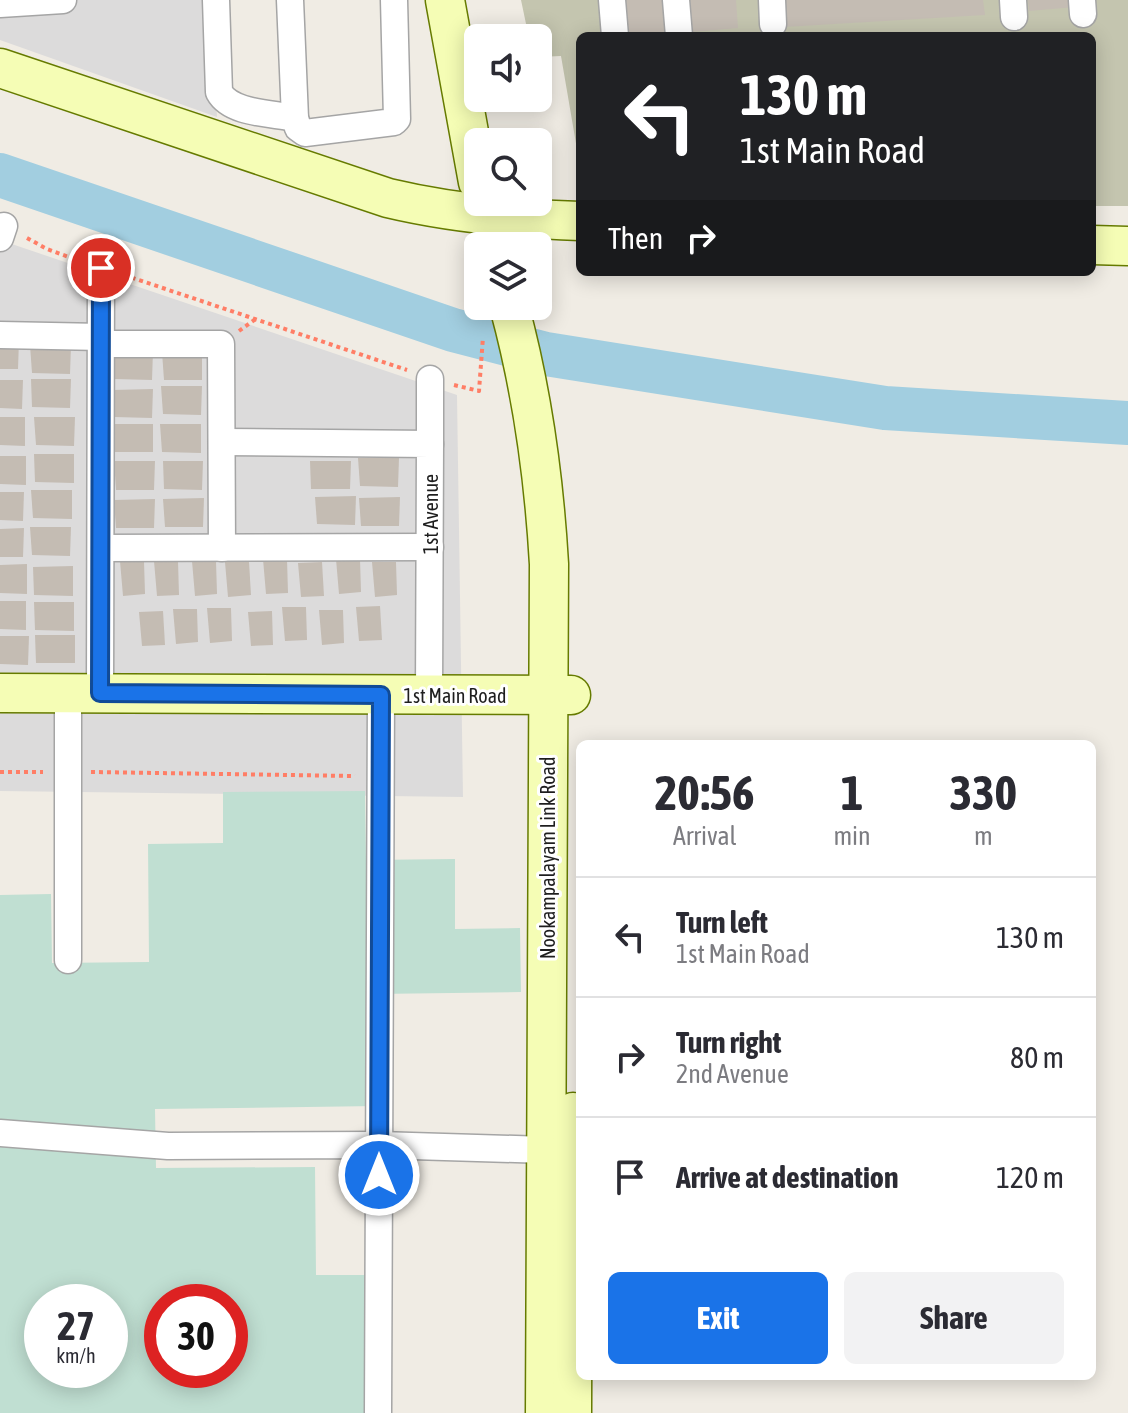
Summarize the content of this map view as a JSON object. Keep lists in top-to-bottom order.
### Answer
{
  "streets": {
    "street": ["1st Avenue", "1st Main Road", "Nookampalayam Link Road"]
  },
  "crossings": [
    ["1st Avenue", "1st Main Road"],
    ["1st Main Road", "Nookampalayam Link Road"]
  ],
  "page": {
    "turn": ["130 m", "1st Main Road"],
    "then": "Then",
    "eta": [
      "20:56",
      "Arrival",
      "1",
      "min",
      "330",
      "m"
    ],
    "list": [
      {
        "name": "Turn left",
        "note": "1st Main Road",
        "value": "130 m"
      },
      {
        "name": "Turn right",
        "note": "2nd Avenue",
        "value": "80 m"
      },
      {
        "name": "Arrive at destination",
        "value": "120 m"
      }
    ],
    "buttons": ["Exit", "Share"],
    "speed": "27 km/h",
    "limit": "30"
  }
}
